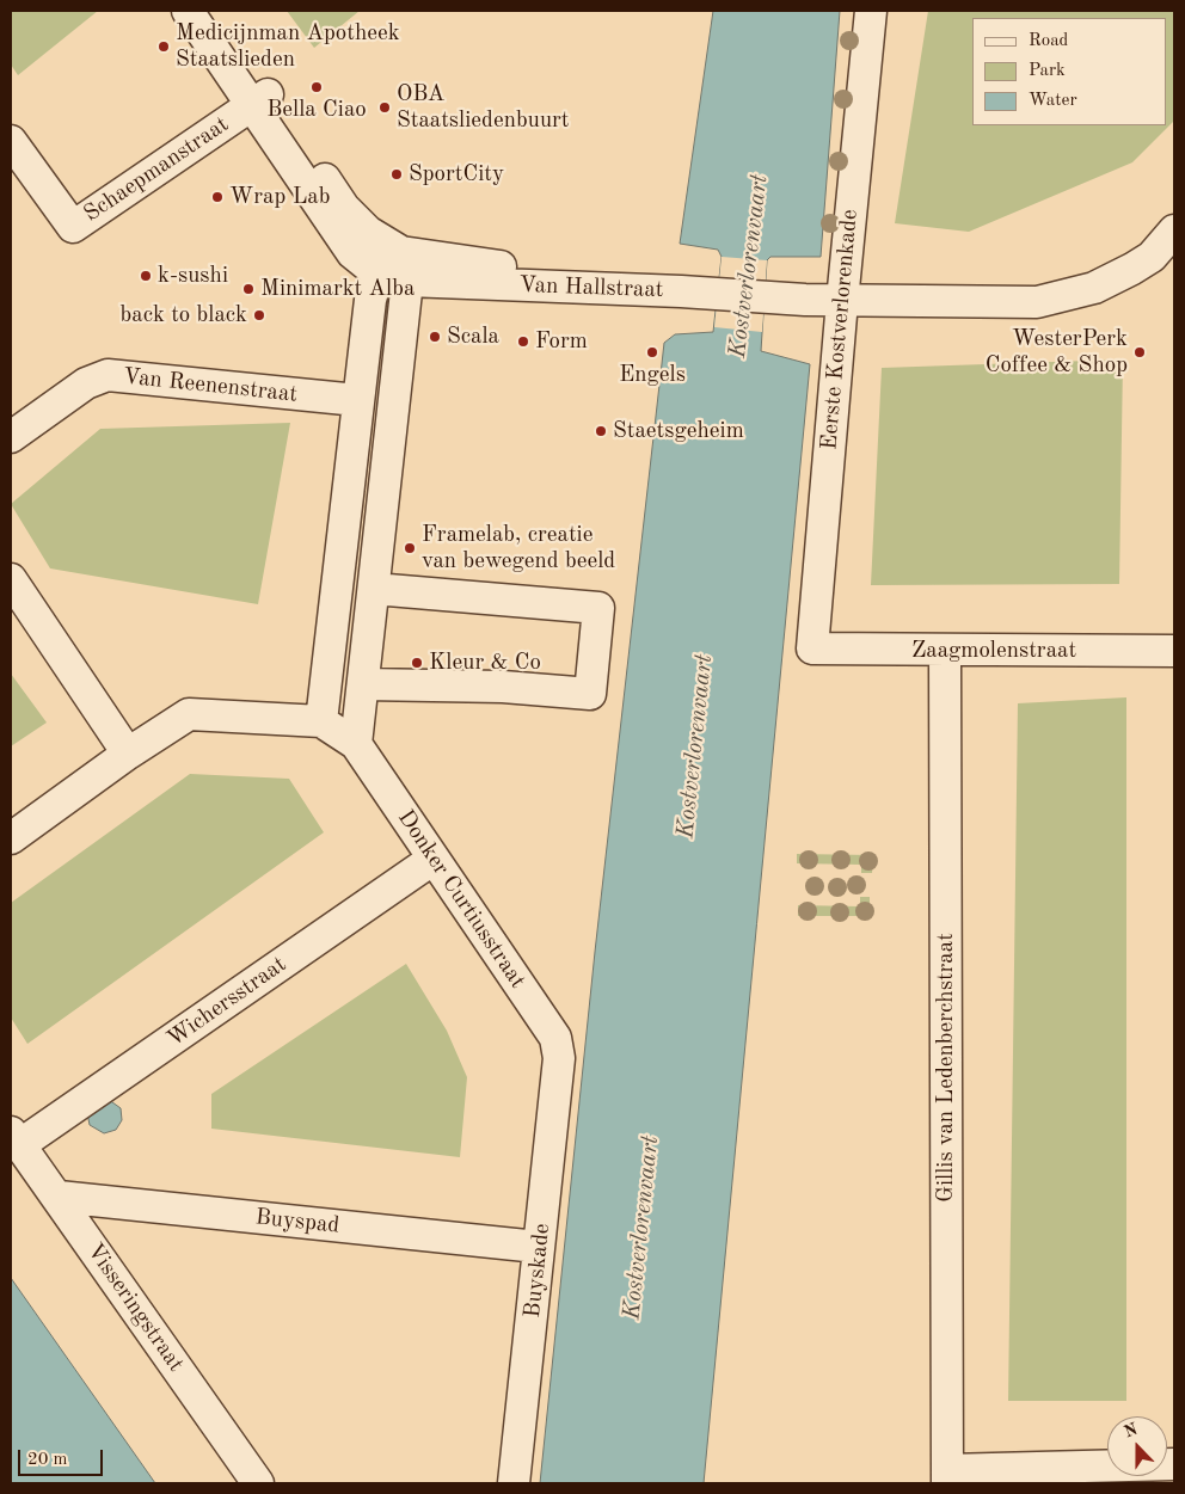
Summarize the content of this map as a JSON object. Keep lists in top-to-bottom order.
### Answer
{
  "streets": {
    "street": [
      "Schaepmanstraat",
      "Van Hallstraat",
      "Eerste Kostverlorenkade",
      "Van Reenenstraat",
      "Zaagmolenstraat",
      "Donker Curtiusstraat",
      "Wichersstraat",
      "Gillis van Ledenberchstraat",
      "Buyspad",
      "Buyskade",
      "Visseringstraat"
    ]
  },
  "crossings": [
    ["Schaepmanstraat", "Van Hallstraat"],
    ["Van Hallstraat", "Eerste Kostverlorenkade"],
    ["Eerste Kostverlorenkade", "Zaagmolenstraat"],
    ["Zaagmolenstraat", "Gillis van Ledenberchstraat"],
    ["Donker Curtiusstraat", "Wichersstraat"],
    ["Donker Curtiusstraat", "Buyskade"],
    ["Wichersstraat", "Visseringstraat"],
    ["Buyspad", "Buyskade"],
    ["Buyspad", "Visseringstraat"]
  ],
  "water": ["Kostverlorenvaart"],
  "places": [
    "Medicijnman Apotheek Staatslieden",
    "Bella Ciao",
    "OBA Staatsliedenbuurt",
    "SportCity",
    "Wrap Lab",
    "k-sushi",
    "Minimarkt Alba",
    "back to black",
    "Scala",
    "Form",
    "Engels",
    "WesterPerk Coffee & Shop",
    "Staetsgeheim",
    "Framelab, creatie van bewegend beeld",
    "Kleur & Co"
  ],
  "legend": ["Road", "Park", "Water"],
  "scale_bar": "20 m",
  "north": "top"
}
